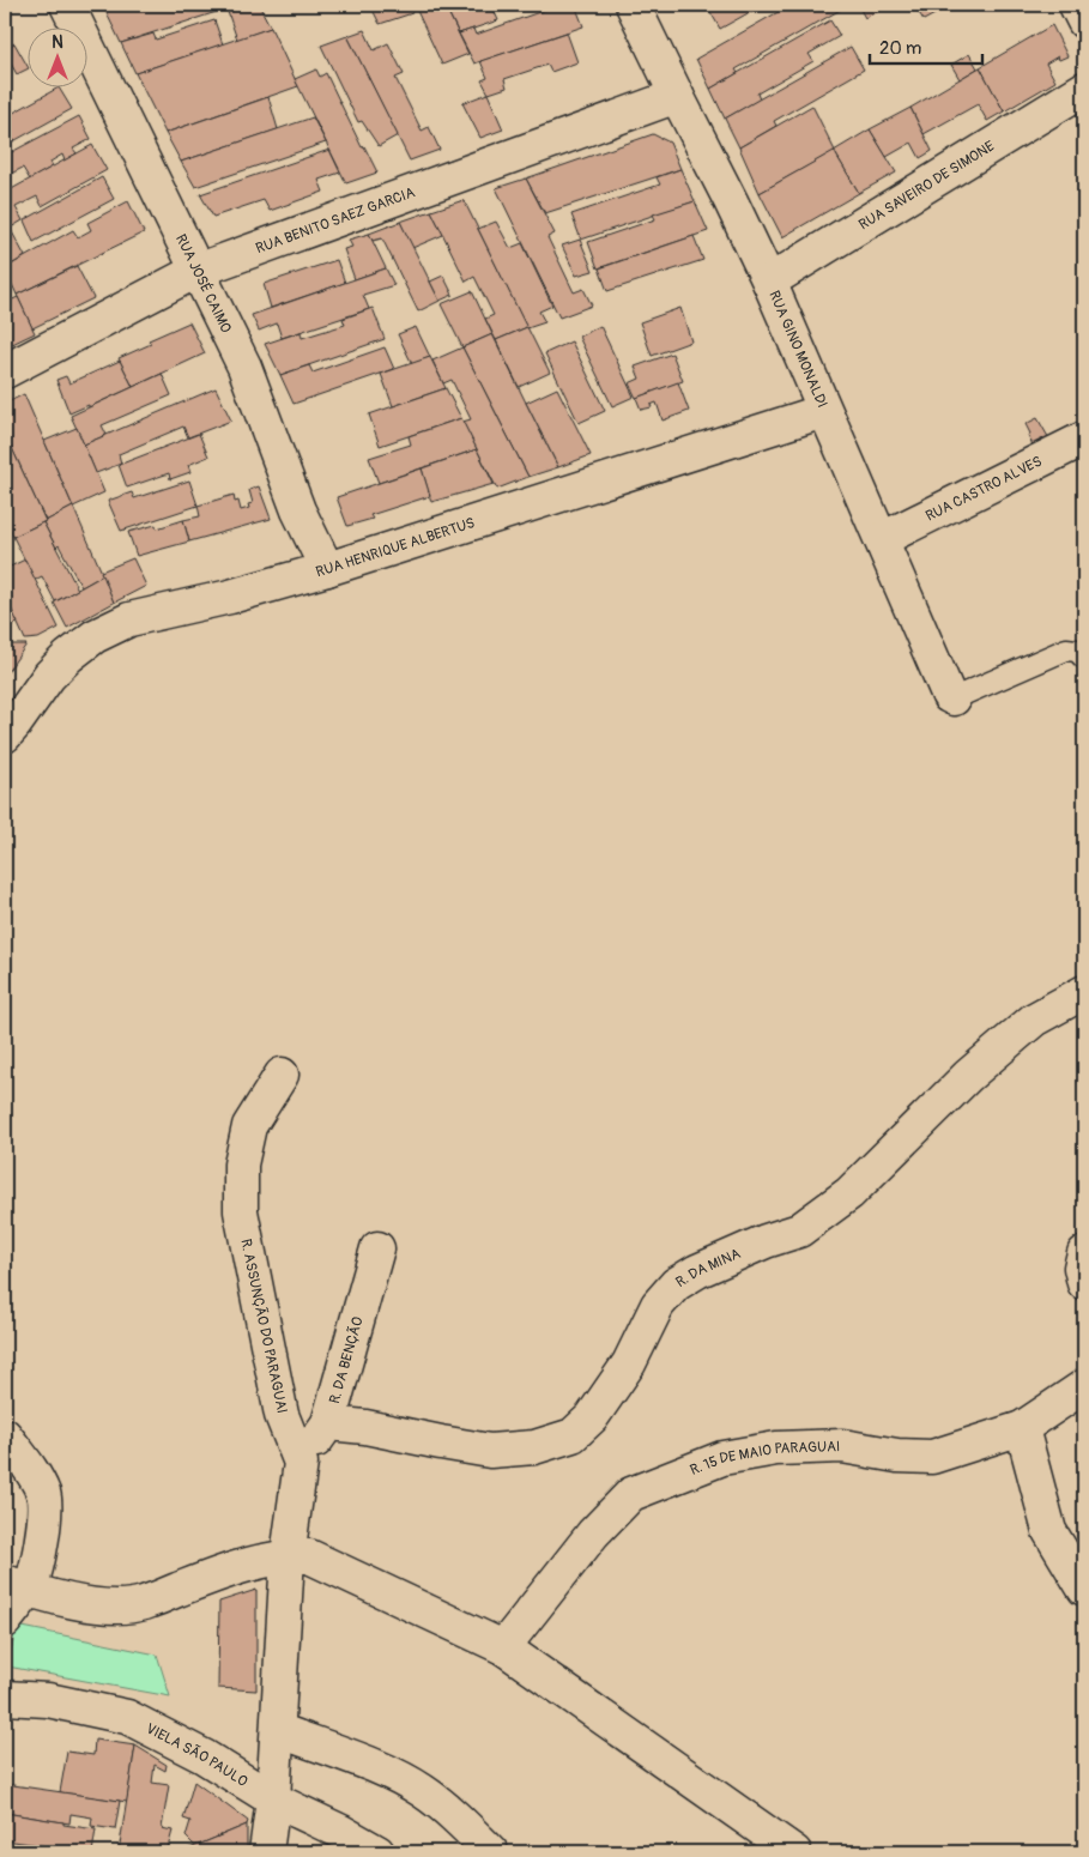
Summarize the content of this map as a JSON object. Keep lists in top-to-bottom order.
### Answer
{
  "streets": {
    "street": [
      "RUA SAVEIRO DE SIMONE",
      "RUA BENITO SAEZ GARCIA",
      "RUA JOSÉ CAIMO",
      "RUA GINO MONALDI",
      "RUA CASTRO ALVES",
      "RUA HENRIQUE ALBERTUS",
      "R. DA MINA",
      "R. ASSUNÇÃO DO PARAGUAI",
      "R. DA BENÇÃO",
      "R. 15 DE MAIO PARAGUAI",
      "VIELA SÃO PAULO"
    ]
  },
  "crossings": [
    ["RUA SAVEIRO DE SIMONE", "RUA GINO MONALDI"],
    ["RUA BENITO SAEZ GARCIA", "RUA JOSÉ CAIMO"],
    ["RUA BENITO SAEZ GARCIA", "RUA GINO MONALDI"],
    ["RUA JOSÉ CAIMO", "RUA HENRIQUE ALBERTUS"],
    ["RUA GINO MONALDI", "RUA CASTRO ALVES"],
    ["RUA GINO MONALDI", "RUA HENRIQUE ALBERTUS"],
    ["R. DA MINA", "R. DA BENÇÃO"],
    ["R. ASSUNÇÃO DO PARAGUAI", "R. DA BENÇÃO"],
    ["R. ASSUNÇÃO DO PARAGUAI", "VIELA SÃO PAULO"]
  ],
  "scale_bar": "20 m",
  "north": "top"
}
